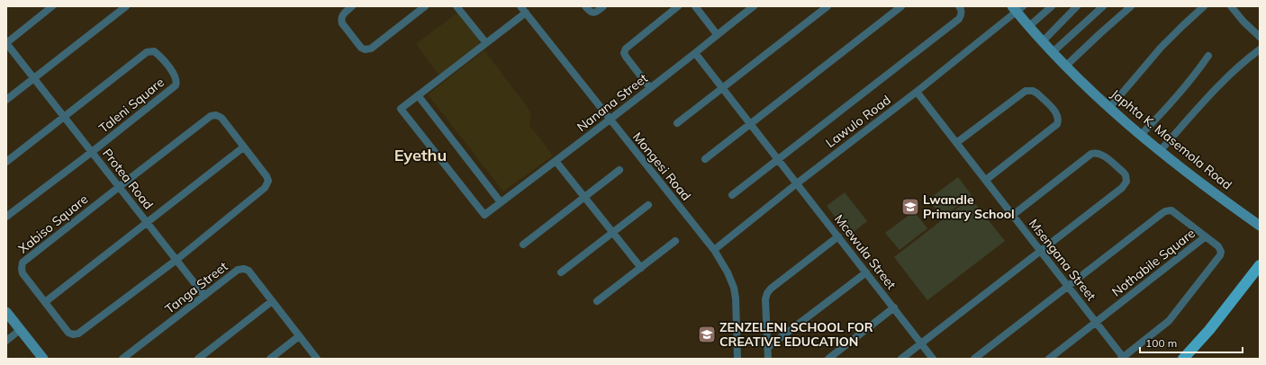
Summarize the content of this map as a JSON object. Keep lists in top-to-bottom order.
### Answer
{
  "streets": {
    "main road": ["Japhta K. Masemola Road"],
    "street": [
      "Nanana Street",
      "Taleni Square",
      "Lawulo Road",
      "Mongesi Road",
      "Protea Road",
      "Xabiso Square",
      "Mcewula Street",
      "Msengana Street",
      "Nothabile Square",
      "Tanga Street"
    ]
  },
  "crossings": [
    ["Nanana Street", "Mongesi Road"],
    ["Nanana Street", "Mcewula Street"],
    ["Taleni Square", "Protea Road"],
    ["Lawulo Road", "Japhta K. Masemola Road"],
    ["Lawulo Road", "Mongesi Road"],
    ["Lawulo Road", "Mcewula Street"],
    ["Lawulo Road", "Msengana Street"],
    ["Protea Road", "Xabiso Square"],
    ["Protea Road", "Tanga Street"],
    ["Msengana Street", "Nothabile Square"]
  ],
  "districts": ["Eyethu"],
  "places": {
    "school or university": ["Lwandle Primary School", "ZENZELENI SCHOOL FOR CREATIVE EDUCATION"]
  },
  "scale_bar": "100 m"
}
